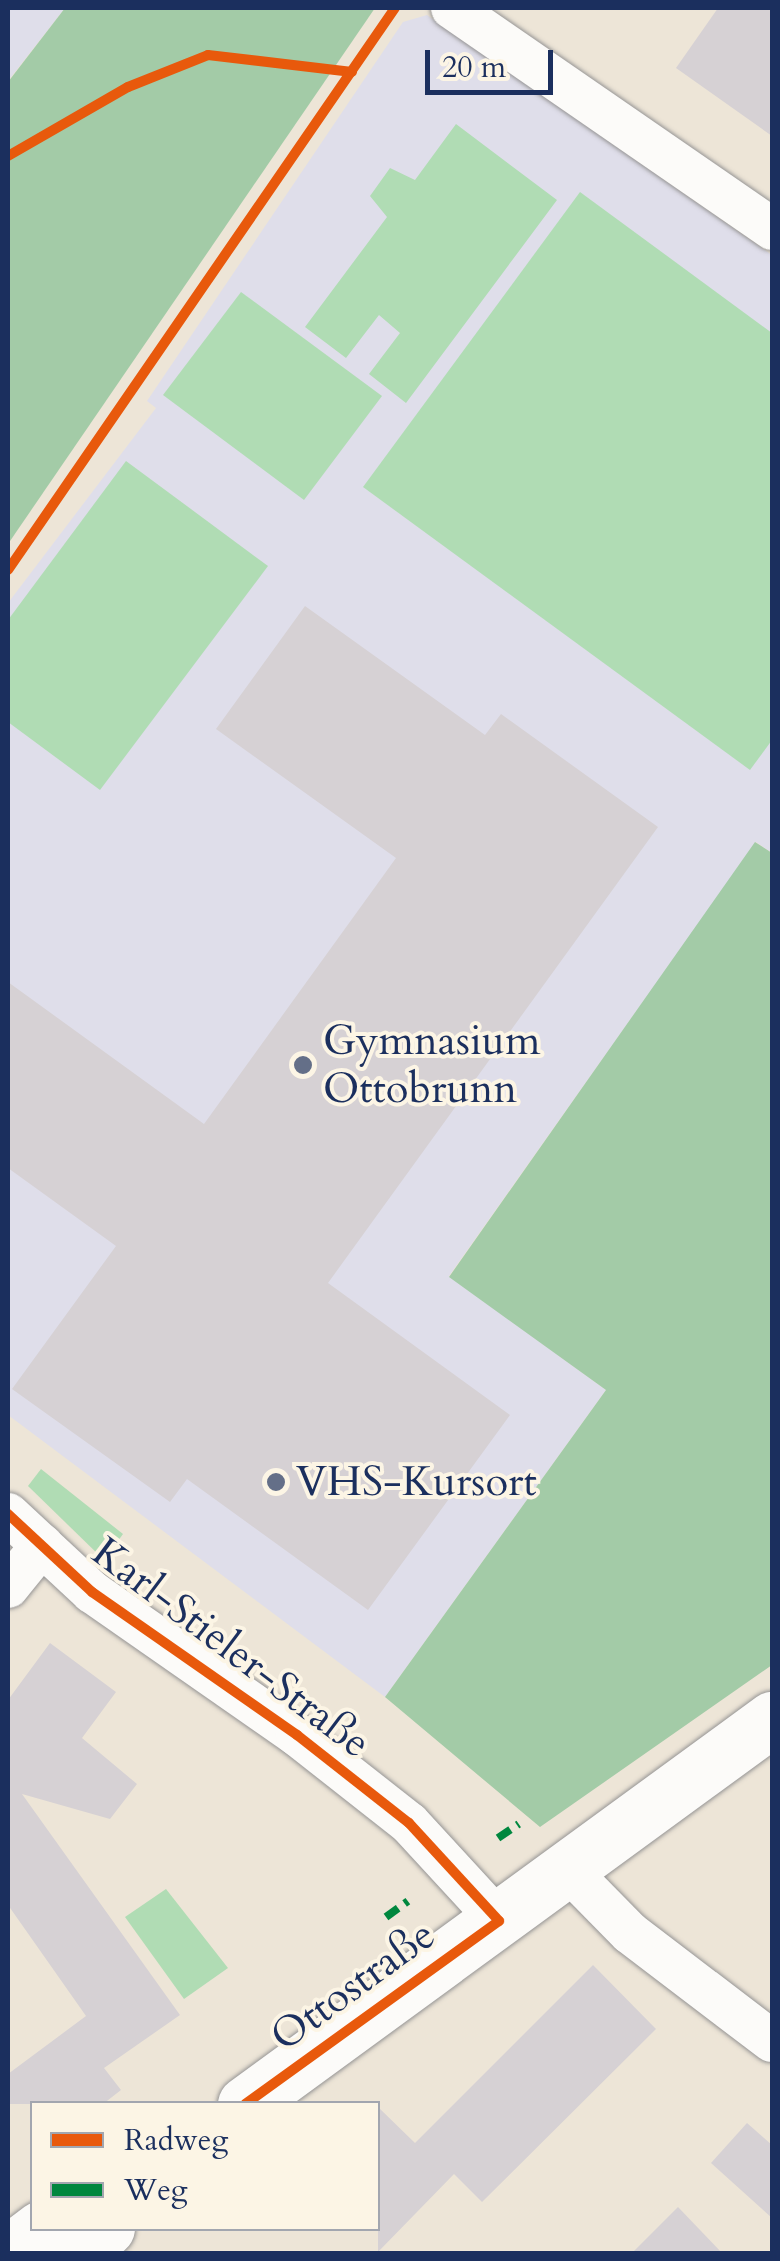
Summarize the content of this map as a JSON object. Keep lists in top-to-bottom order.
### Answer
{
  "streets": {
    "street": ["Karl-Stieler-Straße", "Ottostraße"]
  },
  "crossings": [
    ["Karl-Stieler-Straße", "Ottostraße"]
  ],
  "places": ["Gymnasium Ottobrunn", "VHS-Kursort"],
  "legend": ["Radweg", "Weg"],
  "scale_bar": "20 m"
}
